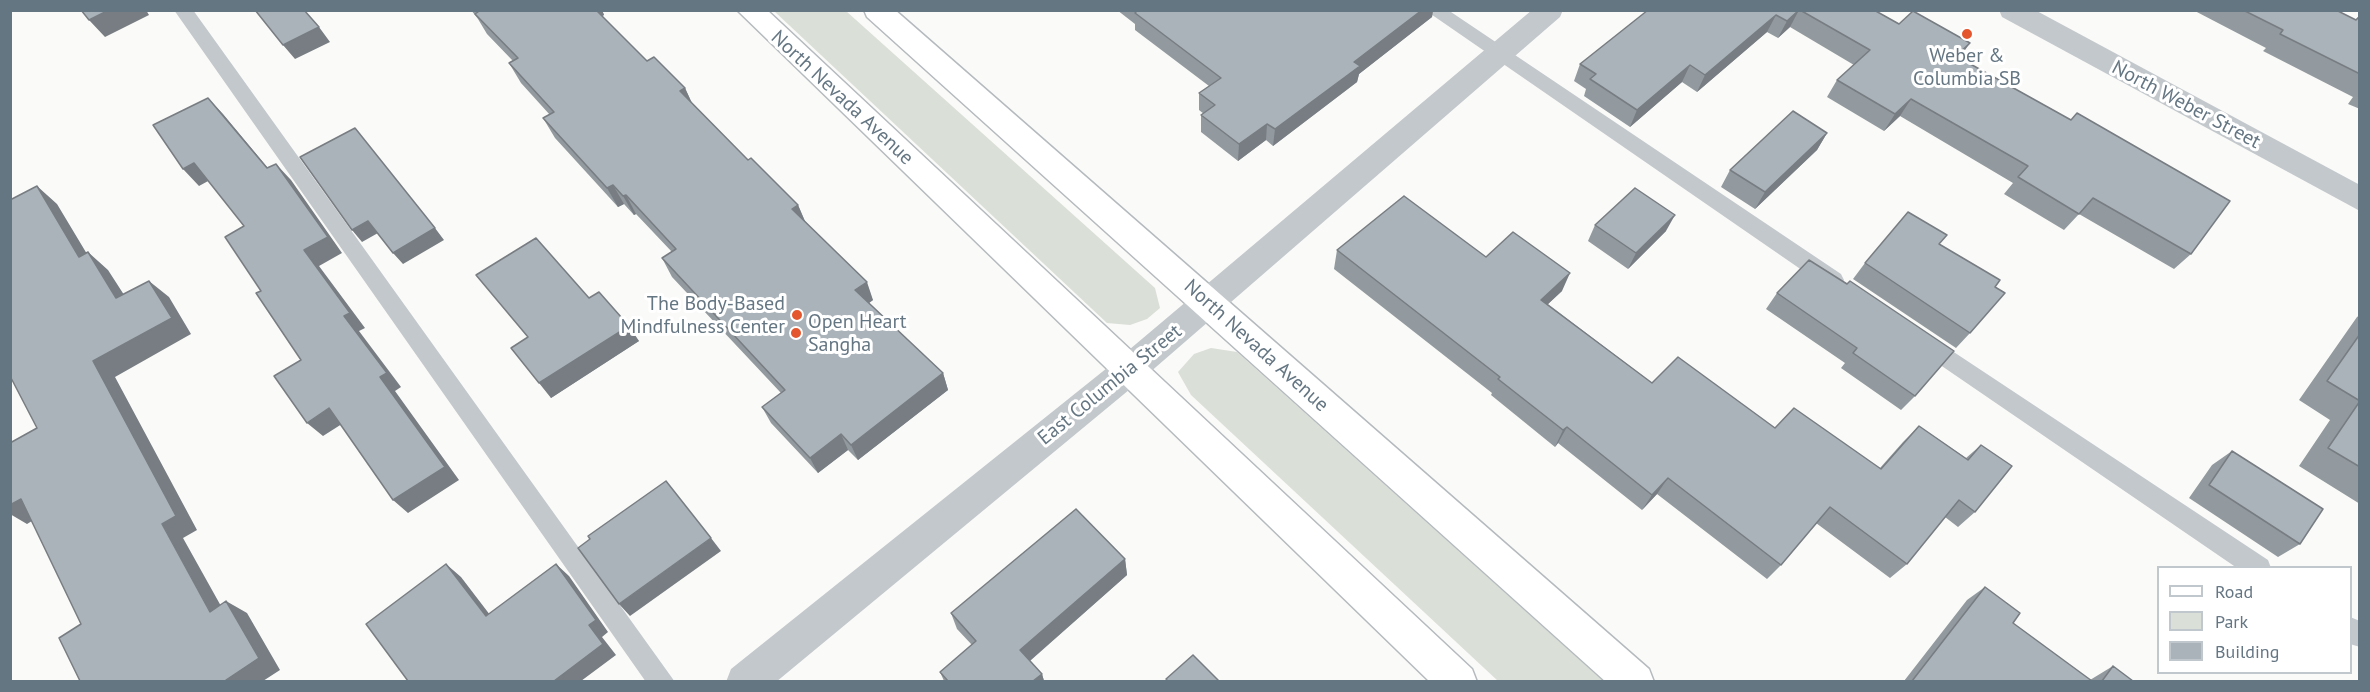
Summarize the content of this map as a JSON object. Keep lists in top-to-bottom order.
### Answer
{
  "streets": {
    "main road": ["North Nevada Avenue"],
    "street": ["North Weber Street", "East Columbia Street"]
  },
  "crossings": [
    ["North Nevada Avenue", "East Columbia Street"]
  ],
  "places": ["Weber & Columbia SB", "The Body-Based Mindfulness Center", "Open Heart Sangha"],
  "legend": ["Road", "Park", "Building"]
}
